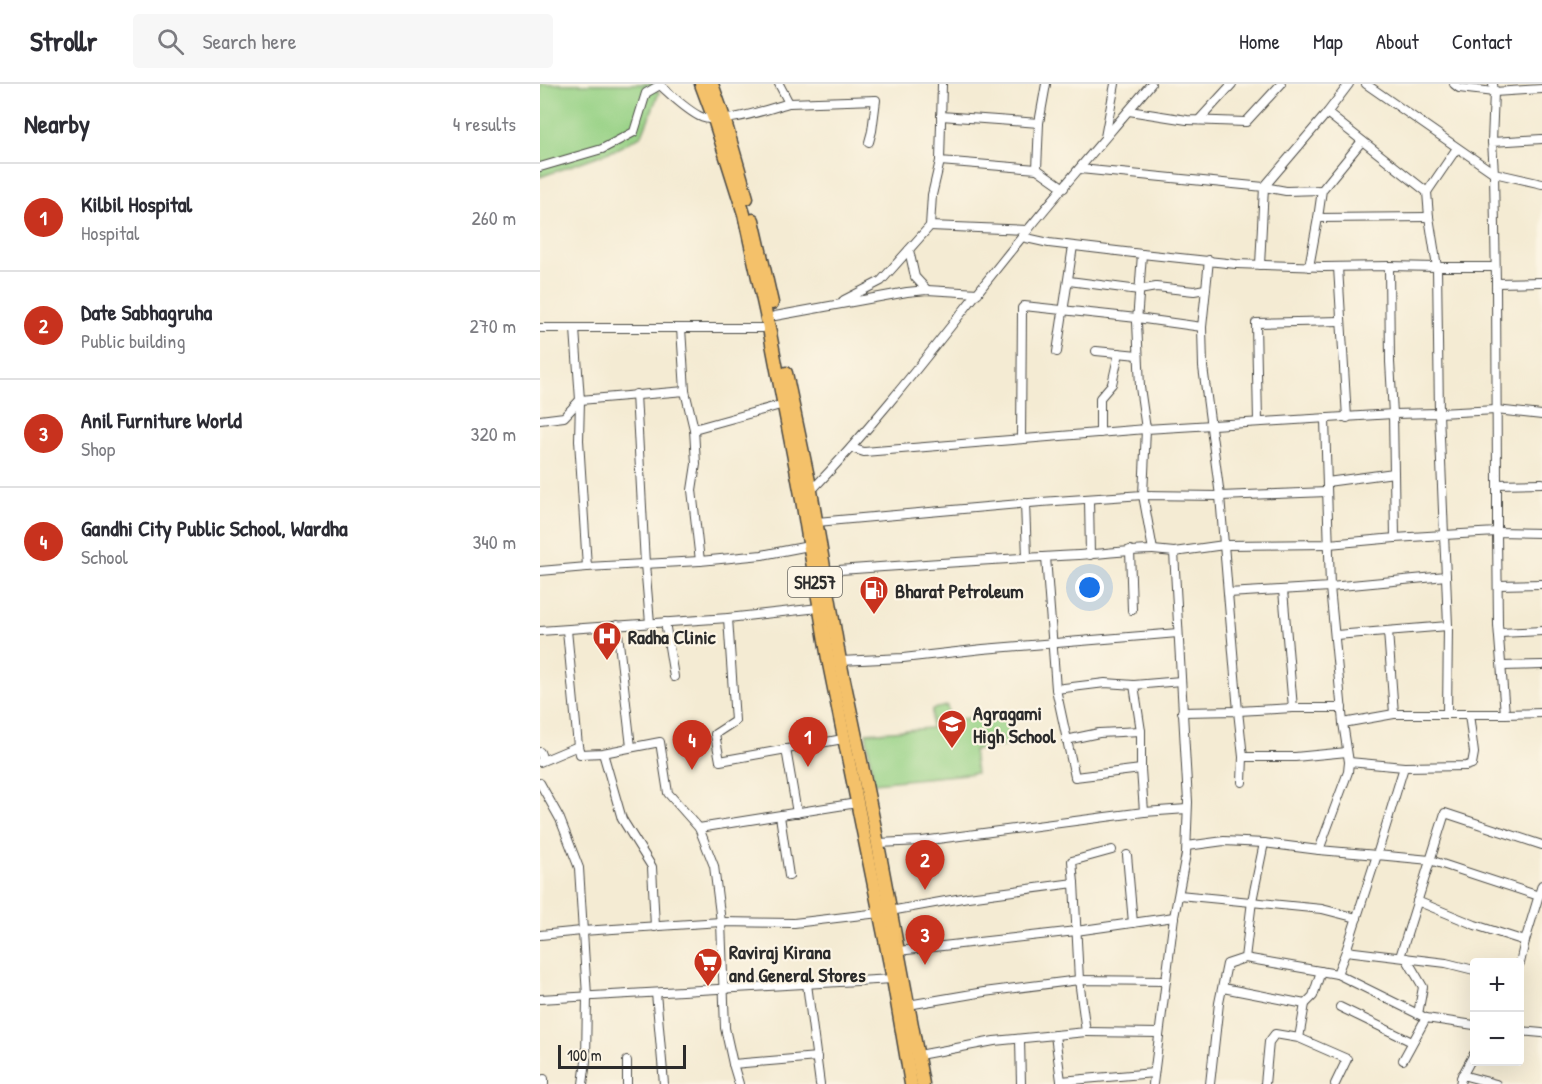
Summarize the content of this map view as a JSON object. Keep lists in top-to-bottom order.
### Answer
{
  "streets": {
    "main road": ["SH257"]
  },
  "places": {
    "fuel station": ["Bharat Petroleum"],
    "hospital": ["Radha Clinic"],
    "school or university": ["Agragami High School"],
    "supermarket": ["Raviraj Kirana and General Stores"]
  },
  "scale_bar": "100 m",
  "page": {
    "header": "Strollr",
    "search": "Search here",
    "nav": [
      "Home",
      "Map",
      "About",
      "Contact"
    ],
    "heading": ["Nearby", "4 results"],
    "list": [
      {
        "mark": "1",
        "name": "Kilbil Hospital",
        "note": "Hospital",
        "value": "260 m"
      },
      {
        "mark": "2",
        "name": "Date Sabhagruha",
        "note": "Public building",
        "value": "270 m"
      },
      {
        "mark": "3",
        "name": "Anil Furniture World",
        "note": "Shop",
        "value": "320 m"
      },
      {
        "mark": "4",
        "name": "Gandhi City Public School, Wardha",
        "note": "School",
        "value": "340 m"
      }
    ],
    "pins": [
      "1",
      "4",
      "2",
      "3"
    ],
    "map_buttons": ["+", "−"],
    "scale": "100 m"
  }
}
